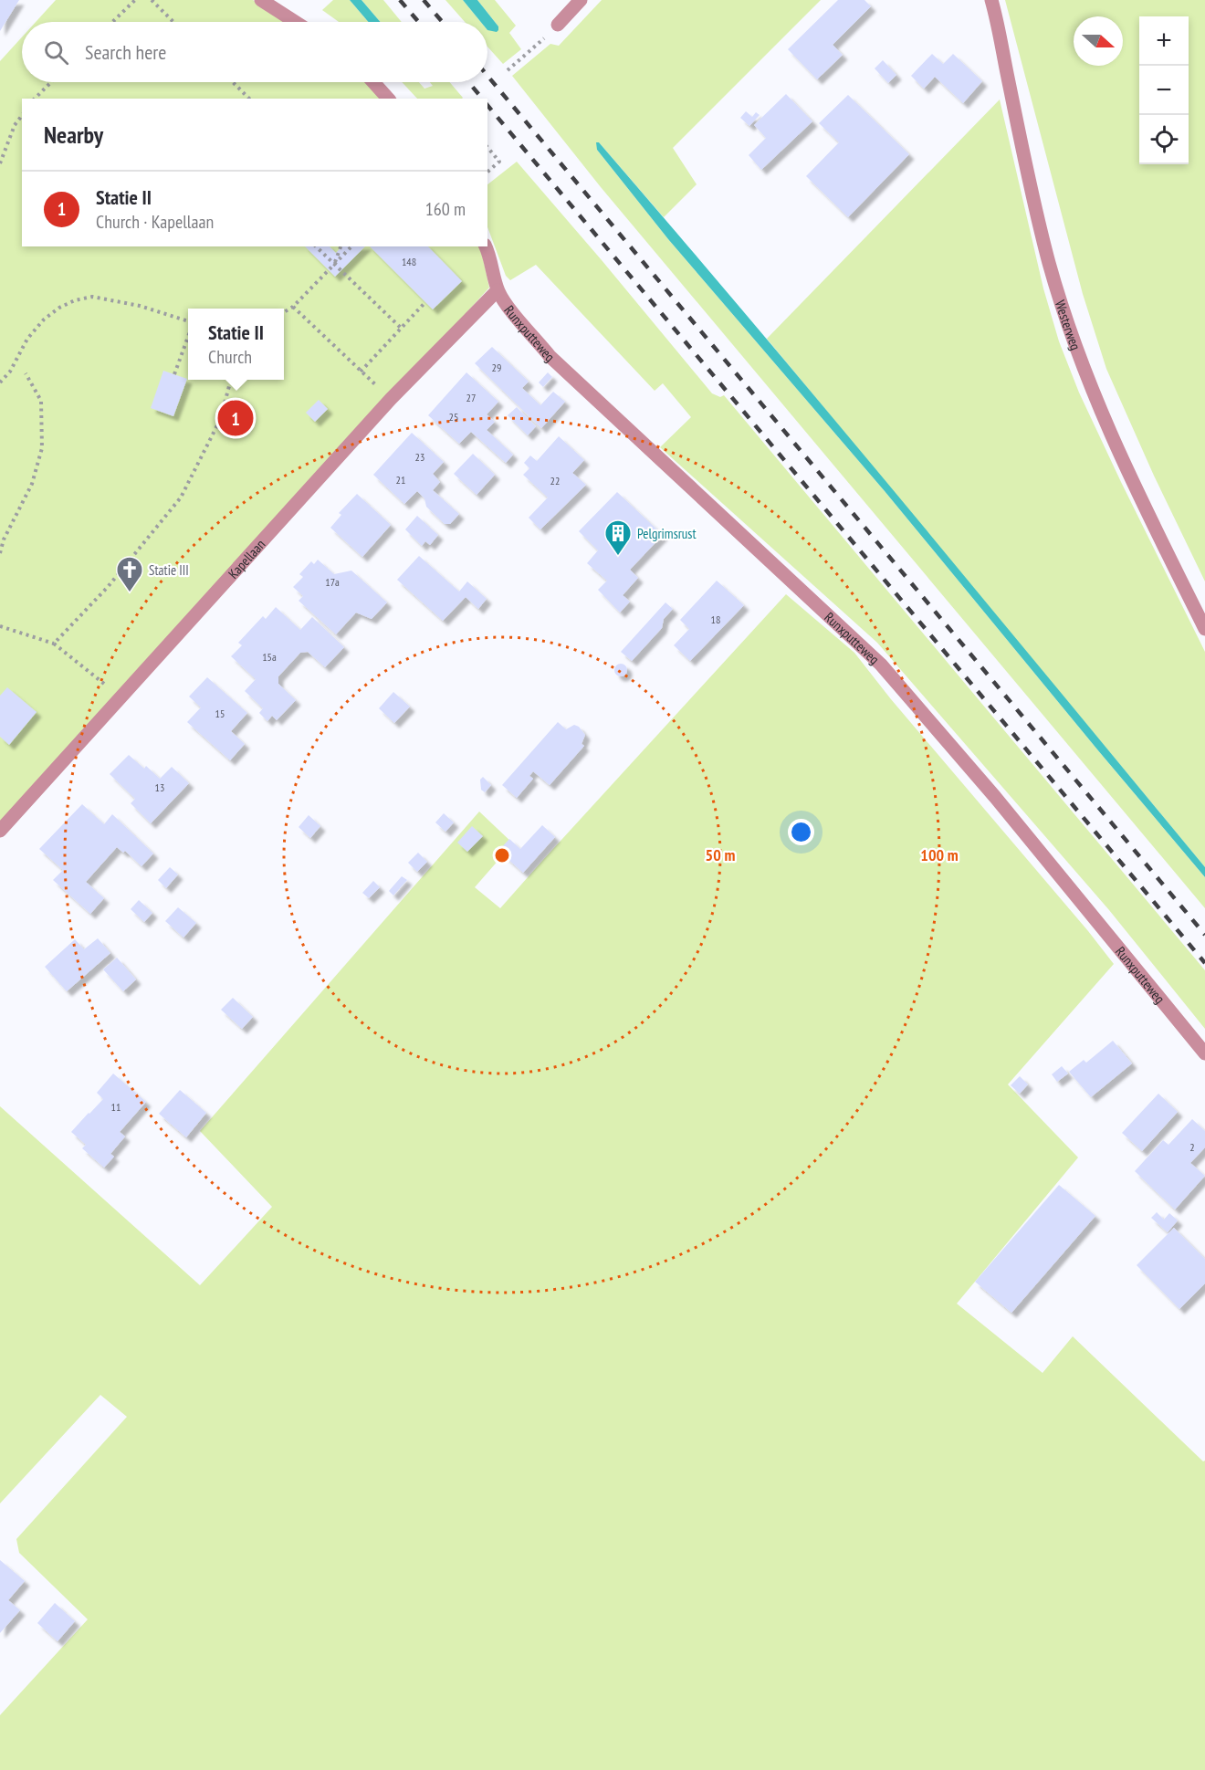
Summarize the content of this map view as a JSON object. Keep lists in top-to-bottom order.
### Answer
{
  "streets": {
    "street": ["Westerweg", "Runxputteweg", "Kapellaan"]
  },
  "crossings": [
    ["Runxputteweg", "Kapellaan"]
  ],
  "places": {
    "building": ["Pelgrimsrust"],
    "church": ["Statie III"]
  },
  "house_numbers": [
    "148",
    "29",
    "27",
    "25",
    "23",
    "21",
    "22",
    "17a",
    "18",
    "15a",
    "15",
    "13",
    "11",
    "2"
  ],
  "north": "right",
  "page": {
    "map_buttons": ["+", "−"],
    "search": "Search here",
    "heading": "Nearby",
    "list": [
      {
        "mark": "1",
        "name": "Statie II",
        "note": "Church · Kapellaan",
        "value": "160 m"
      }
    ],
    "popup": ["Statie II", "Church"],
    "pins": "1"
  },
  "rings": ["50 m", "100 m"]
}
